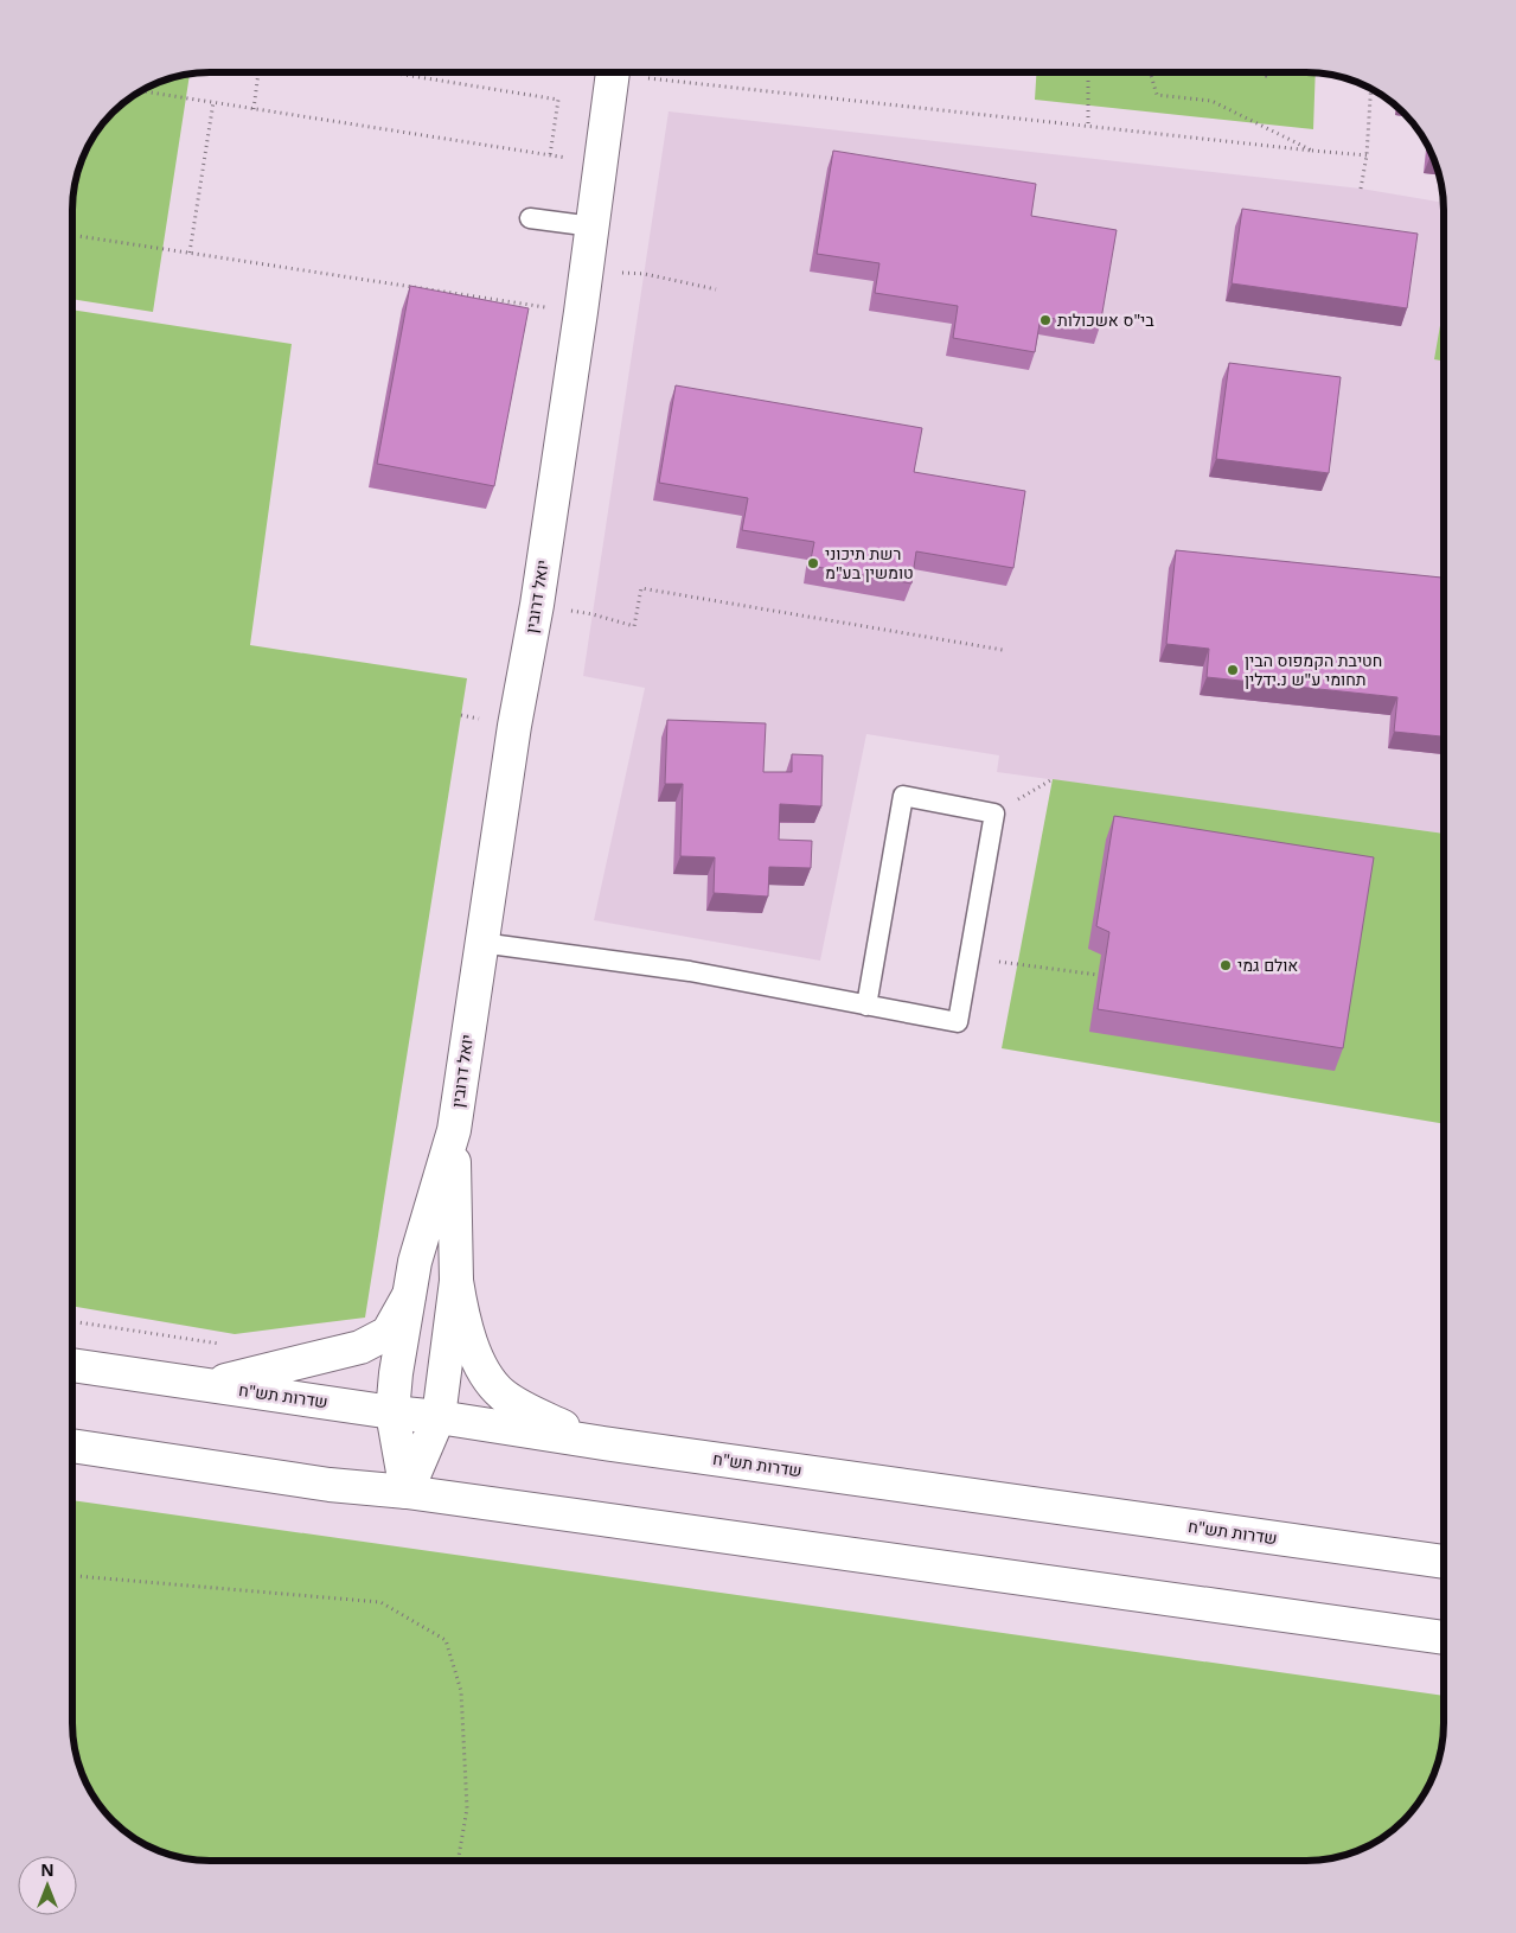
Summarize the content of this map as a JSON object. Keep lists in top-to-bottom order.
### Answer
{
  "streets": {
    "main road": ["יואל דרובין", "שדרות תש\"ח"]
  },
  "crossings": [
    ["יואל דרובין", "שדרות תש\"ח"]
  ],
  "places": [
    "בי\"ס אשכולות",
    "רשת תיכוני טומשין בע\"מ",
    "חטיבת הקמפוס הבין תחומי ע\"ש נ.ידלין",
    "אולם גמי"
  ],
  "north": "top"
}
